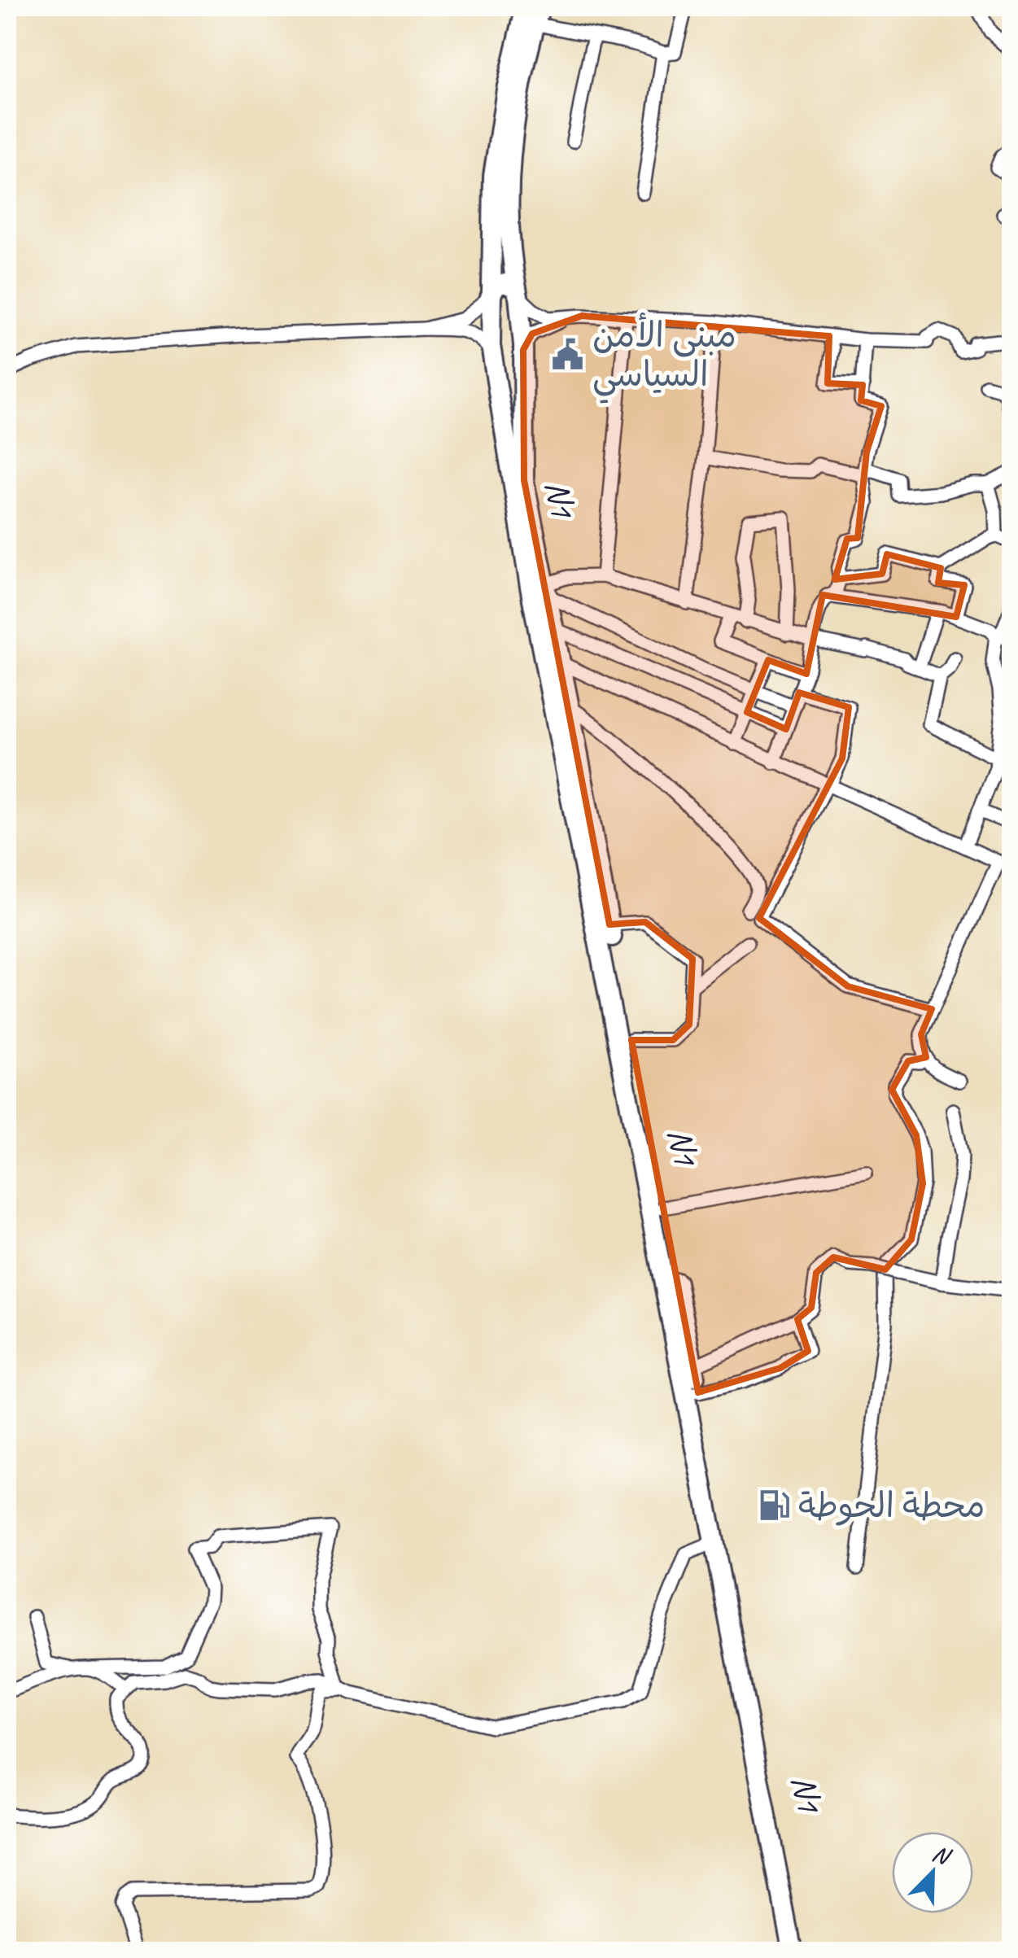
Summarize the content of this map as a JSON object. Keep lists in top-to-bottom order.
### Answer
{
  "streets": {
    "highway": ["N1"]
  },
  "places": {
    "public building": ["مبنى الأمن السياسي"],
    "fuel station": ["محطة الحوطة"]
  },
  "north": "top right"
}
